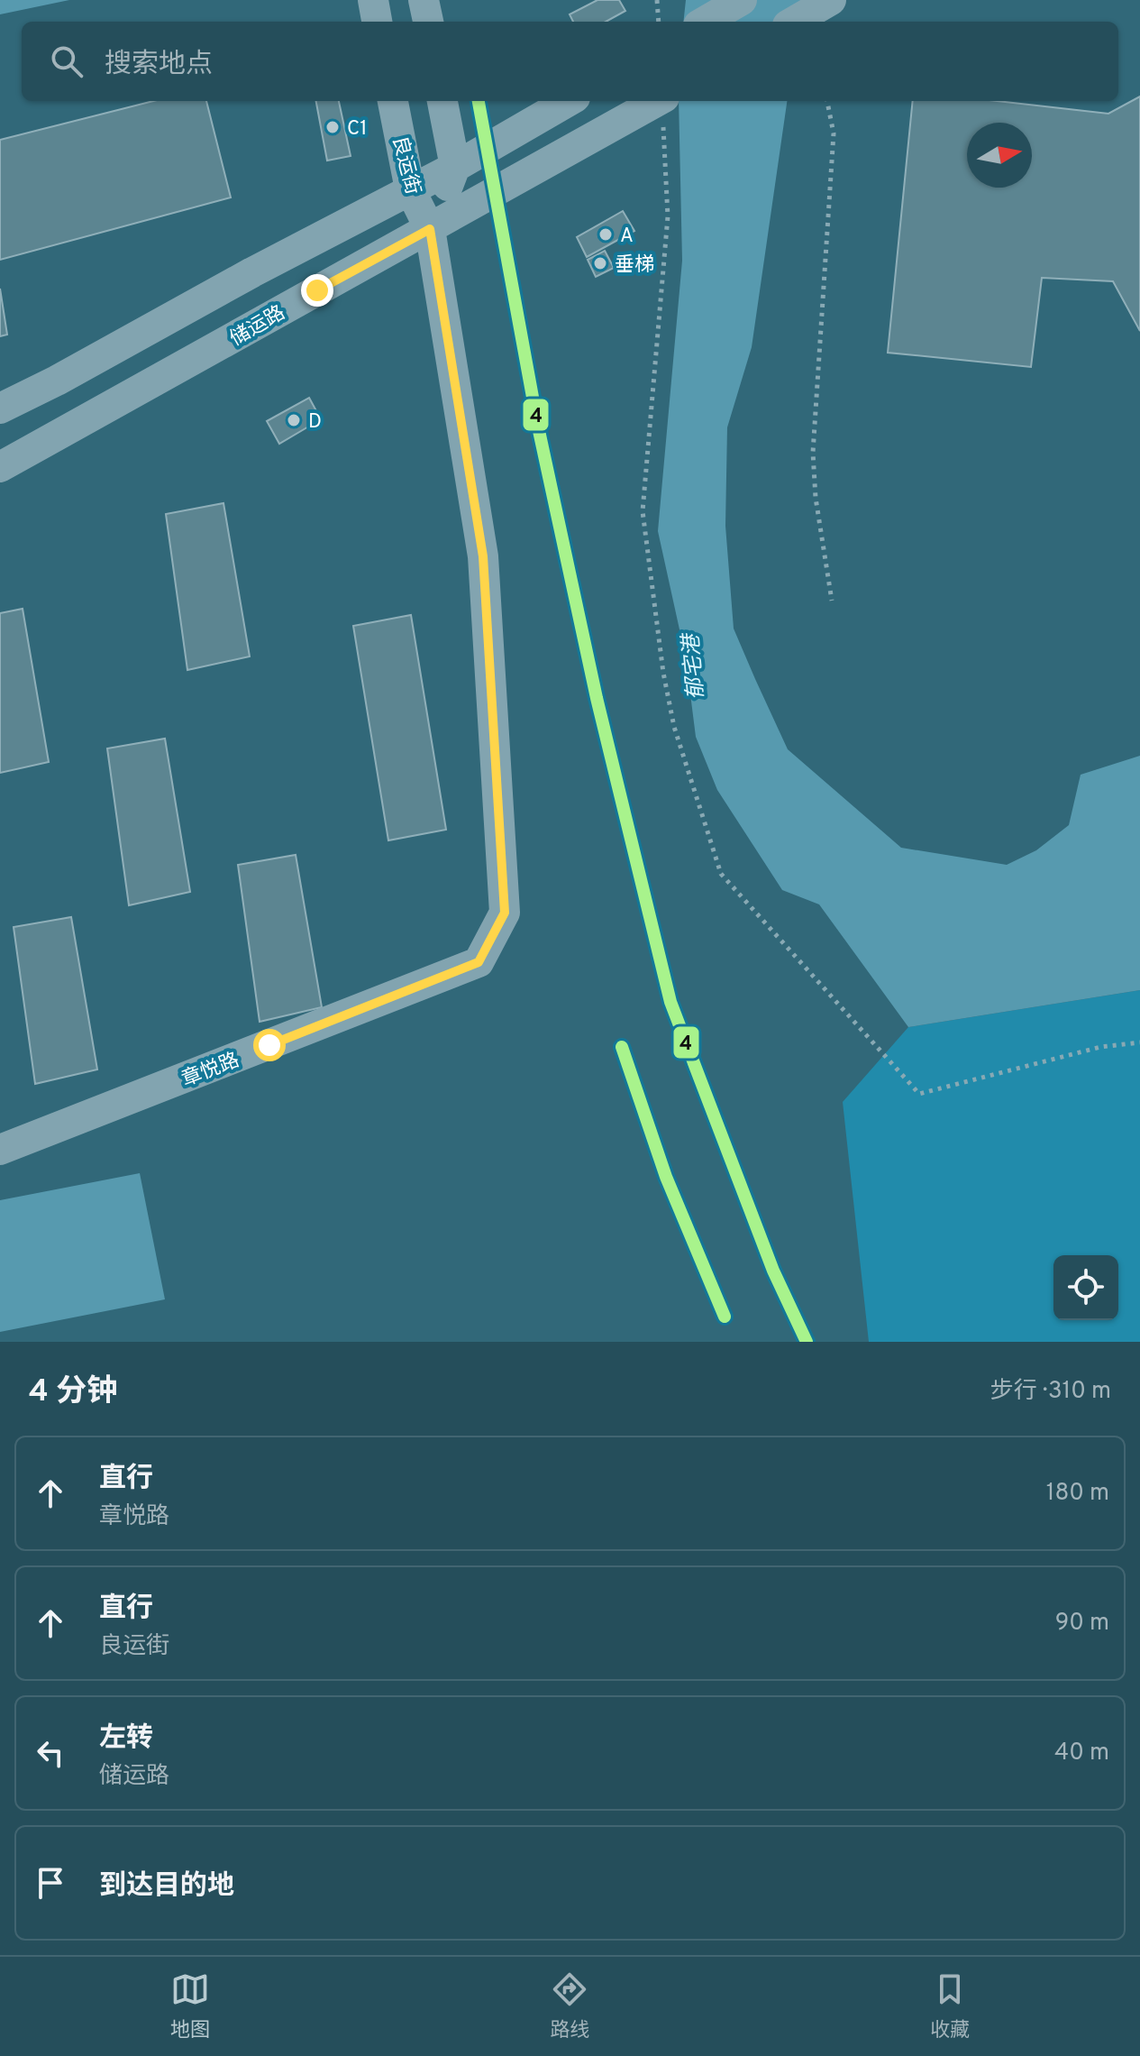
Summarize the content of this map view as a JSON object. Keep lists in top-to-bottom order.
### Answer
{
  "streets": {
    "street": ["良运街", "储运路", "章悦路"]
  },
  "crossings": [
    ["良运街", "储运路"],
    ["良运街", "章悦路"]
  ],
  "water": ["郁宅港"],
  "places": [
    "C1",
    "A",
    "垂梯",
    "D"
  ],
  "lines": ["metro line 4"],
  "north": "right",
  "page": {
    "search": "搜索地点",
    "heading": ["4 分钟", "步行 · 310 m"],
    "list": [
      ["直行", "章悦路", "180 m"],
      ["直行", "良运街", "90 m"],
      ["左转", "储运路", "40 m"],
      "到达目的地"
    ],
    "nav": ["地图", "路线", "收藏"]
  }
}
